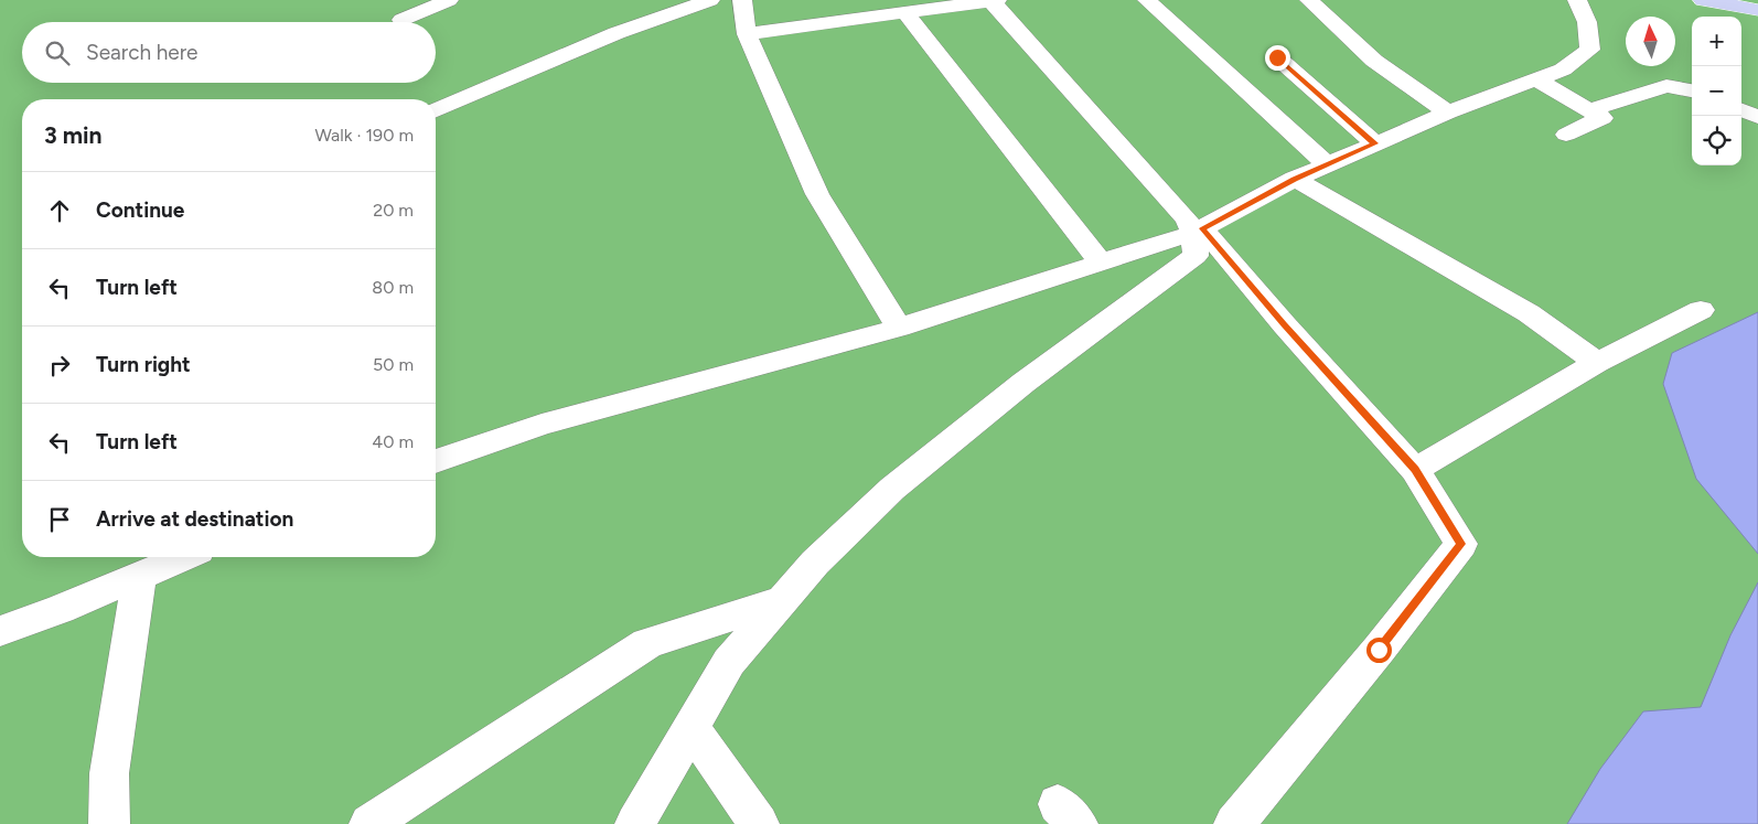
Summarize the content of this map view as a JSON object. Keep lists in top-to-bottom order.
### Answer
{
  "north": "top",
  "page": {
    "map_buttons": ["+", "−"],
    "search": "Search here",
    "heading": ["3 min", "Walk · 190 m"],
    "list": [
      ["Continue", "20 m"],
      ["Turn left", "80 m"],
      ["Turn right", "50 m"],
      ["Turn left", "40 m"],
      "Arrive at destination"
    ]
  }
}
